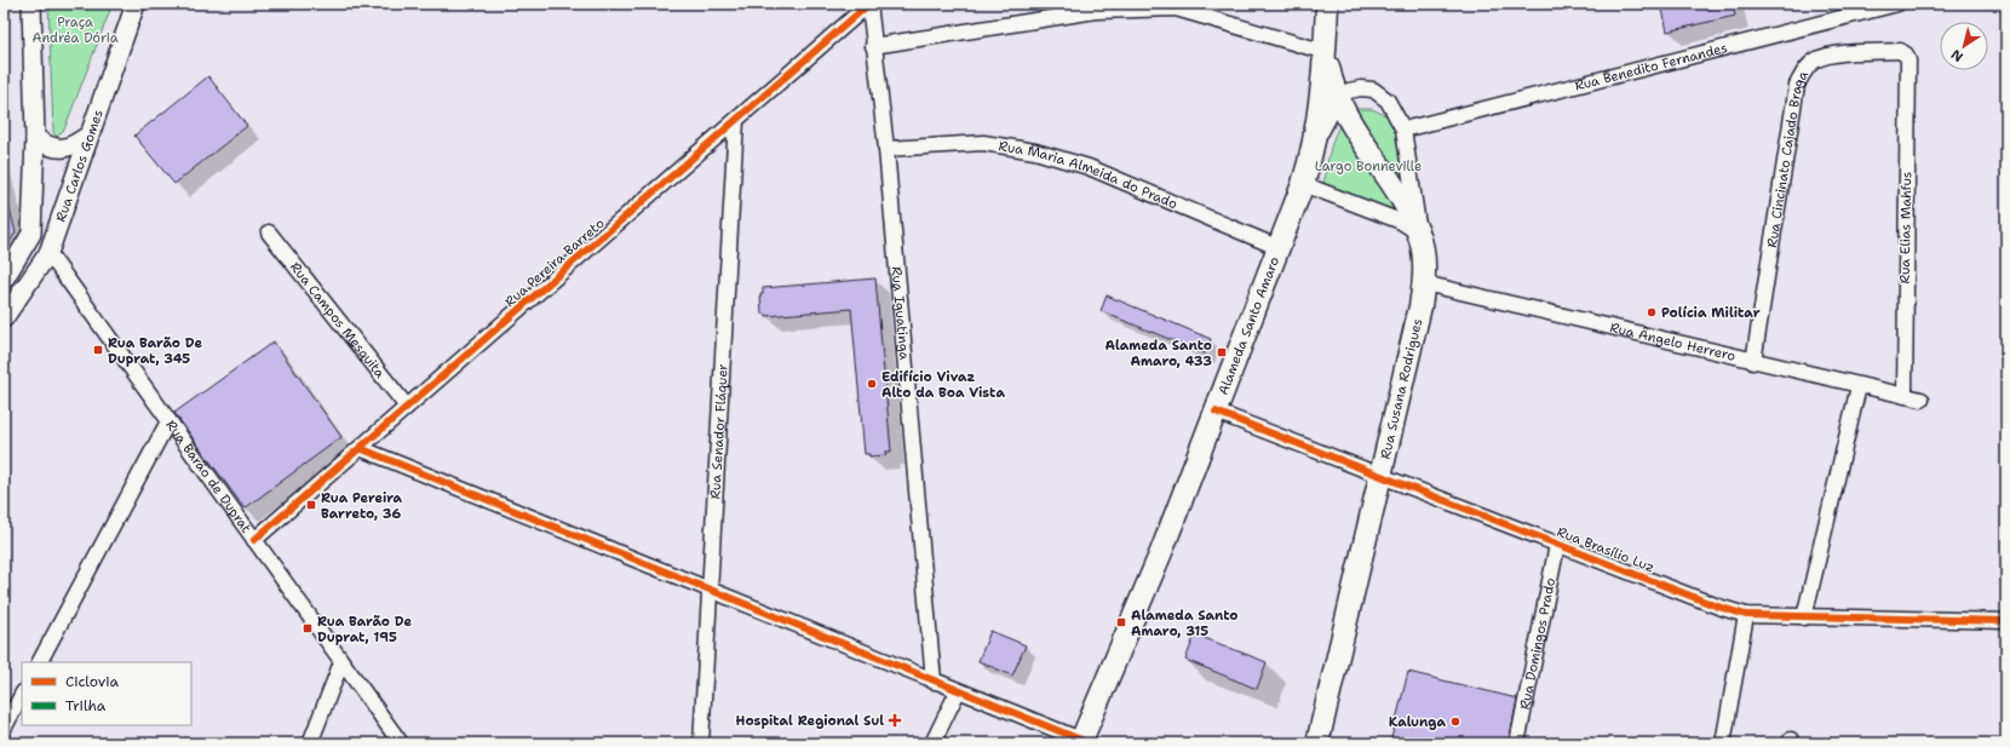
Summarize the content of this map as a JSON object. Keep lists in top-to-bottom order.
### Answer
{
  "streets": {
    "main road": ["Alameda Santo Amaro", "Rua Susana Rodrigues"],
    "street": [
      "Rua Benedito Fernandes",
      "Rua Cincinato Cajado Braga",
      "Rua Carlos Gomes",
      "Rua Maria Almeida do Prado",
      "Rua Elias Mahfus",
      "Rua Pereira Barreto",
      "Rua Iguatinga",
      "Rua Campos Mesquita",
      "Rua Ângelo Herrero",
      "Rua Senador Fláquer",
      "Rua Barão de Duprat",
      "Rua Brasílio Luz",
      "Rua Domingos Prado"
    ]
  },
  "crossings": [
    ["Rua Cincinato Cajado Braga", "Rua Elias Mahfus"],
    ["Rua Cincinato Cajado Braga", "Rua Ângelo Herrero"],
    ["Rua Carlos Gomes", "Rua Barão de Duprat"],
    ["Rua Maria Almeida do Prado", "Rua Iguatinga"],
    ["Rua Maria Almeida do Prado", "Alameda Santo Amaro"],
    ["Rua Elias Mahfus", "Rua Ângelo Herrero"],
    ["Rua Pereira Barreto", "Rua Iguatinga"],
    ["Rua Pereira Barreto", "Rua Campos Mesquita"],
    ["Rua Pereira Barreto", "Rua Senador Fláquer"],
    ["Rua Pereira Barreto", "Rua Barão de Duprat"],
    ["Alameda Santo Amaro", "Rua Susana Rodrigues"],
    ["Alameda Santo Amaro", "Rua Brasílio Luz"],
    ["Rua Ângelo Herrero", "Rua Susana Rodrigues"],
    ["Rua Susana Rodrigues", "Rua Brasílio Luz"],
    ["Rua Brasílio Luz", "Rua Domingos Prado"]
  ],
  "parks": ["Praça Andréa Dória", "Largo Bonneville"],
  "places": {
    "other": ["Polícia Militar", "Edifício Vivaz Alto da Boa Vista", "Kalunga"],
    "transit": [
      "Rua Barão De Duprat, 345",
      "Alameda Santo Amaro, 433",
      "Rua Pereira Barreto, 36",
      "Alameda Santo Amaro, 315",
      "Rua Barão De Duprat, 195"
    ],
    "health": ["Hospital Regional Sul"]
  },
  "legend": ["Ciclovia", "Trilha"],
  "north": "bottom left"
}
